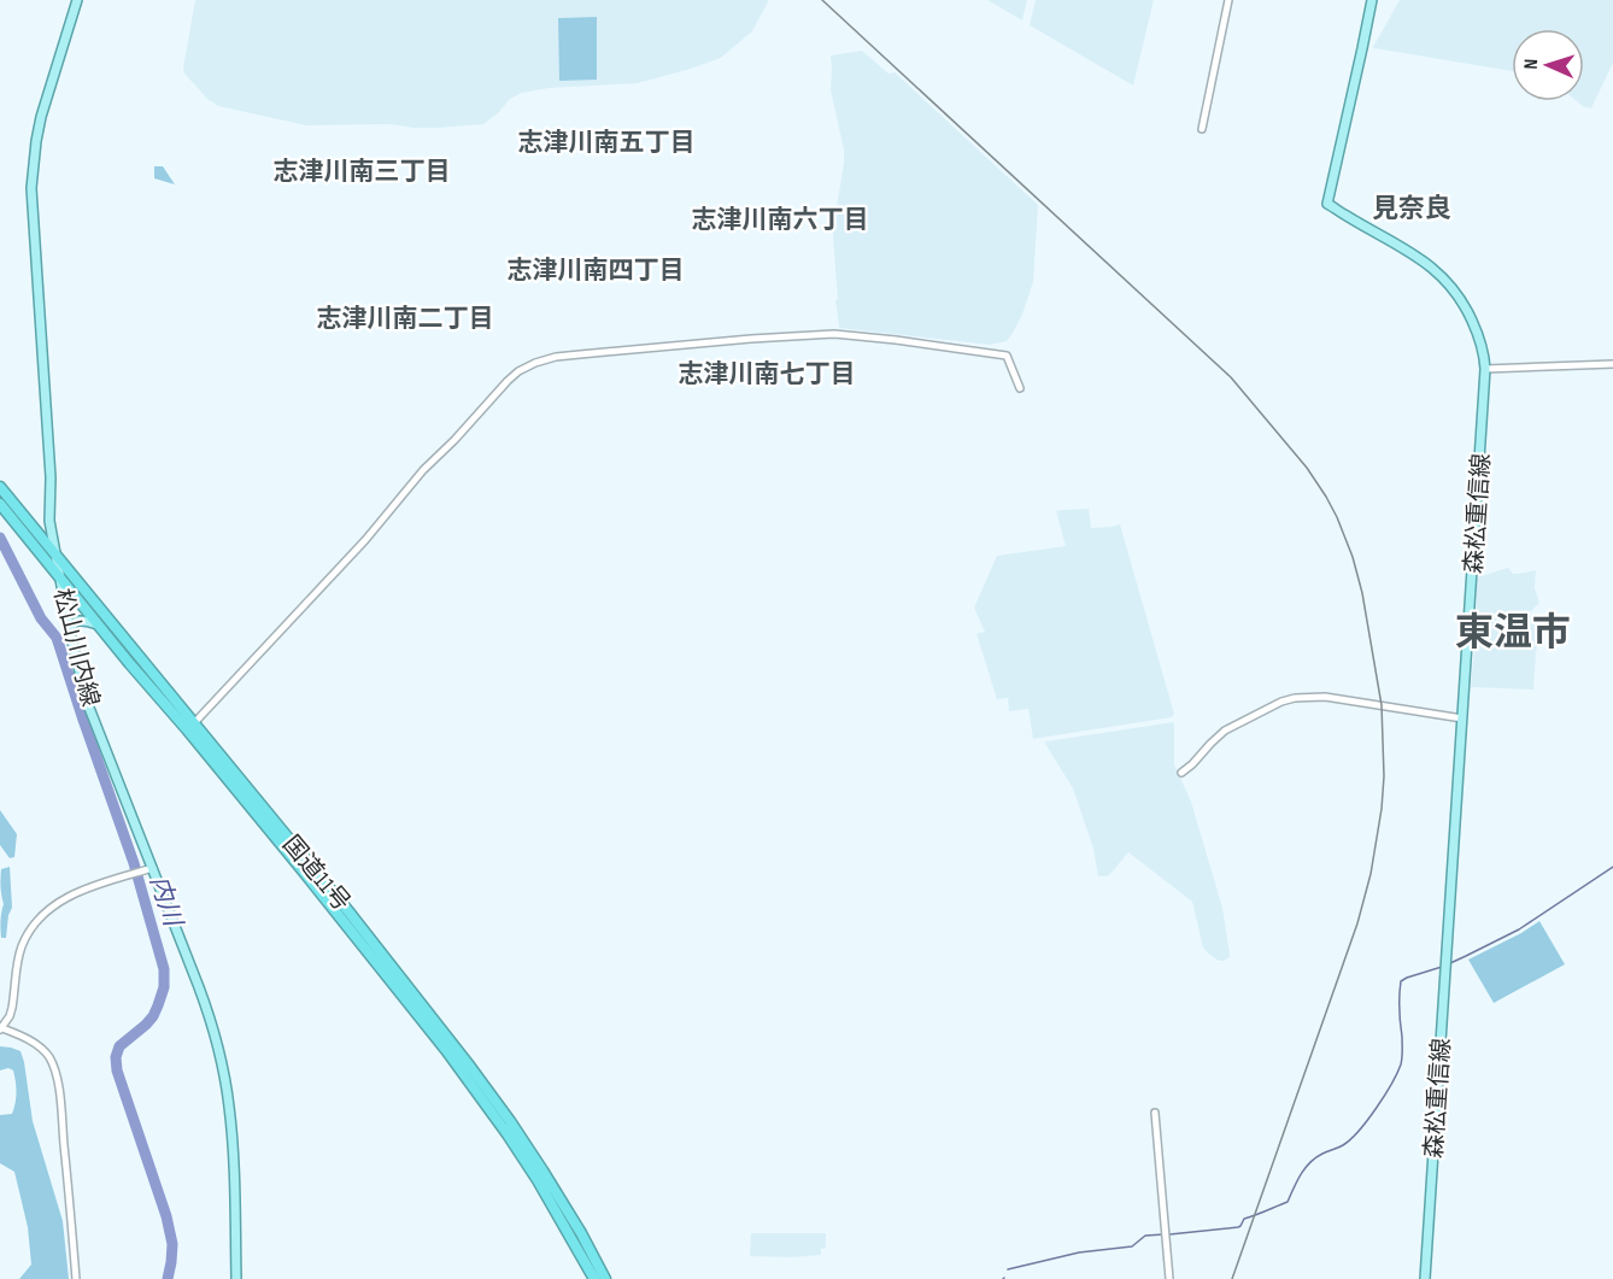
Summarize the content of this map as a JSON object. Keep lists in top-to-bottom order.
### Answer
{
  "streets": {
    "highway": ["国道11号"],
    "main road": ["森松重信線", "松山川内線"]
  },
  "crossings": [
    ["松山川内線", "国道11号"]
  ],
  "districts": [
    "志津川南五丁目",
    "志津川南三丁目",
    "見奈良",
    "志津川南六丁目",
    "志津川南四丁目",
    "志津川南二丁目",
    "志津川南七丁目",
    "東温市"
  ],
  "water": ["内川"],
  "north": "left"
}
